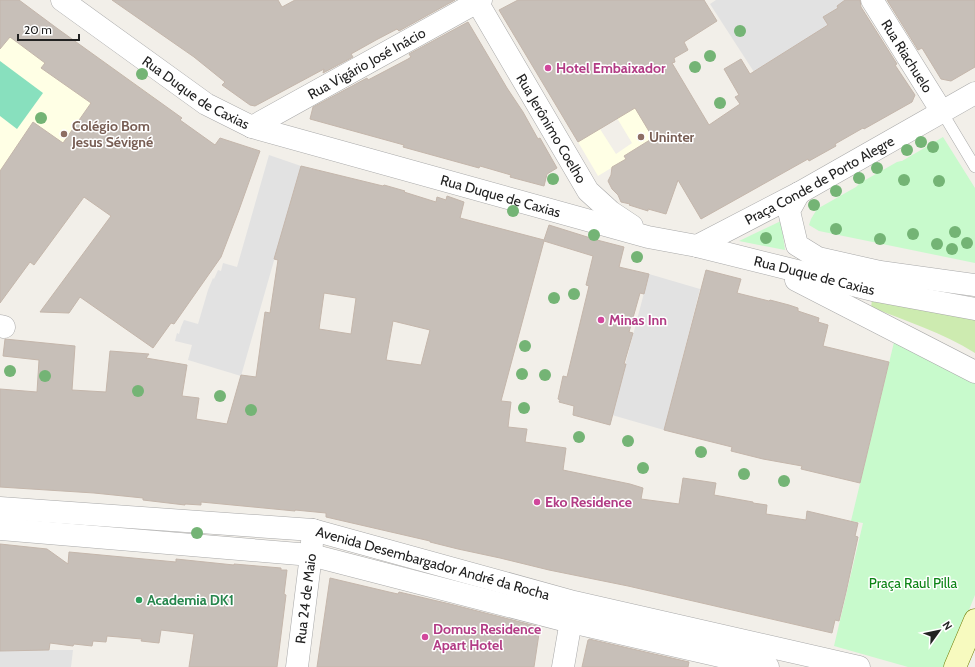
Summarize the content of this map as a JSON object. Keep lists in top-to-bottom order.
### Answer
{
  "streets": {
    "street": [
      "Rua Riachuelo",
      "Rua Vigário José Inácio",
      "Rua Duque de Caxias",
      "Rua Jerônimo Coelho",
      "Praça Conde de Porto Alegre",
      "Avenida Desembargador André da Rocha",
      "Rua 24 de Maio"
    ]
  },
  "crossings": [
    ["Rua Riachuelo", "Praça Conde de Porto Alegre"],
    ["Rua Vigário José Inácio", "Rua Duque de Caxias"],
    ["Rua Vigário José Inácio", "Rua Jerônimo Coelho"],
    ["Rua Duque de Caxias", "Rua Jerônimo Coelho"],
    ["Rua Duque de Caxias", "Praça Conde de Porto Alegre"],
    ["Avenida Desembargador André da Rocha", "Rua 24 de Maio"]
  ],
  "parks": ["Praça Raul Pilla"],
  "places": [
    "Hotel Embaixador",
    "Colégio Bom Jesus Sévigné",
    "Uninter",
    "Minas Inn",
    "Eko Residence",
    "Academia DK1",
    "Domus Residence Apart Hotel"
  ],
  "scale_bar": "20 m",
  "north": "top right"
}
